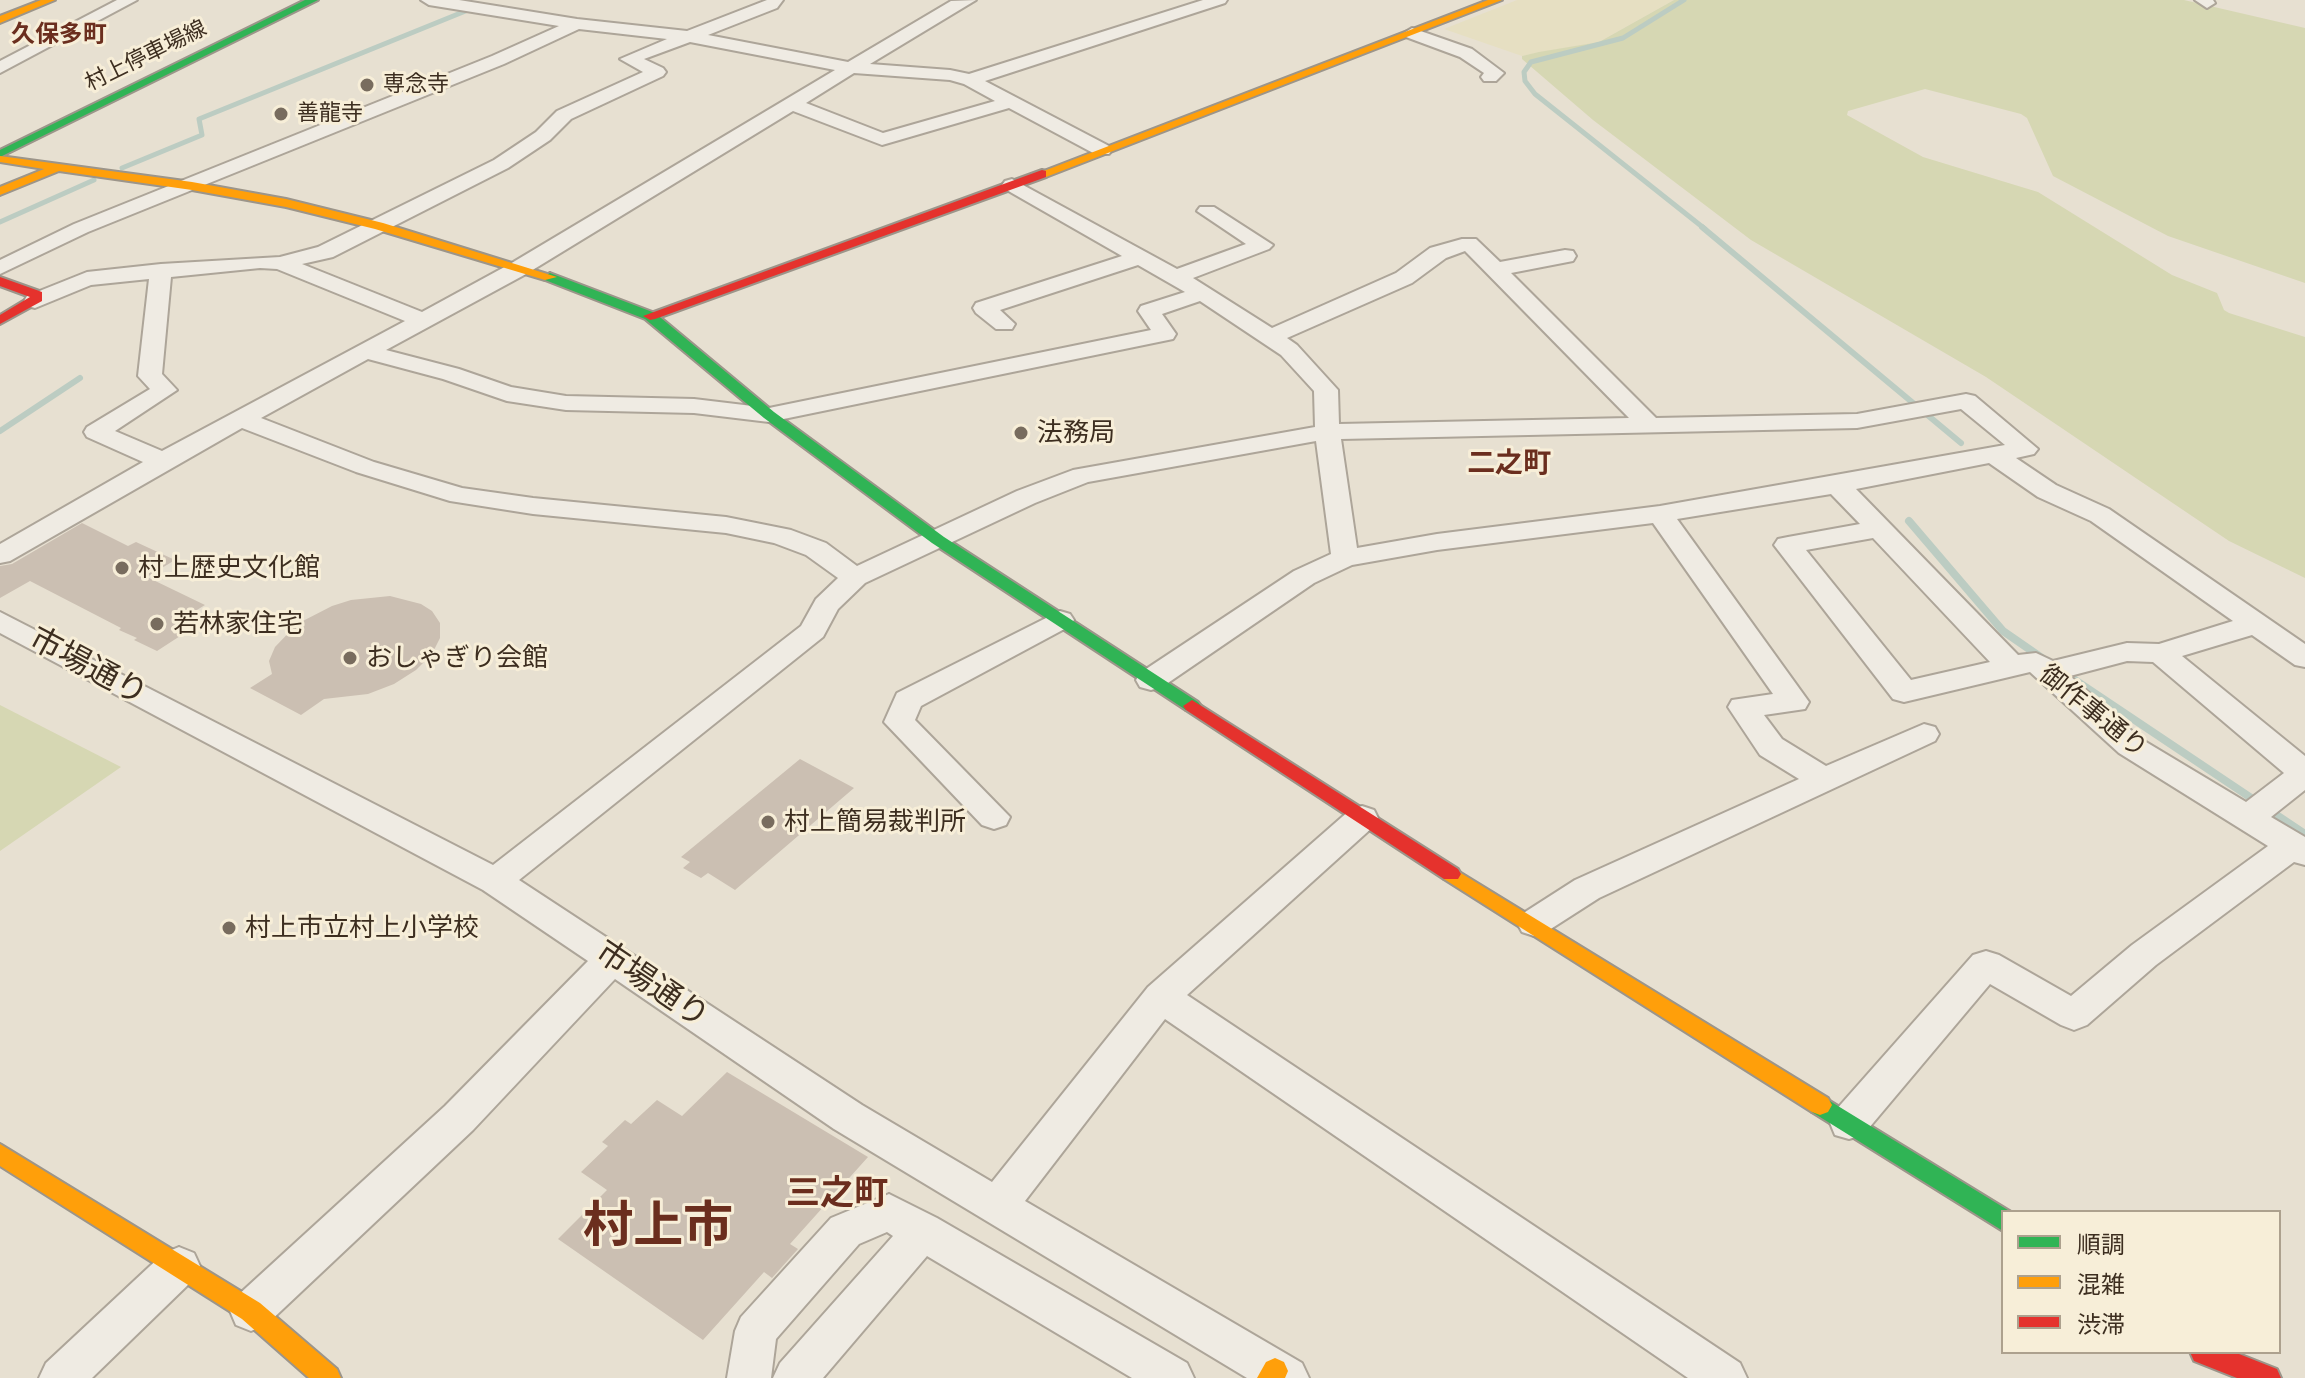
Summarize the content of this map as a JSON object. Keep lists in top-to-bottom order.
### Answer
{
  "streets": {
    "street": ["村上停車場線", "市場通り", "御作事通り"]
  },
  "districts": [
    "久保多町",
    "二之町",
    "三之町",
    "村上市"
  ],
  "places": [
    "専念寺",
    "善龍寺",
    "法務局",
    "村上歴史文化館",
    "若林家住宅",
    "おしゃぎり会館",
    "村上簡易裁判所",
    "村上市立村上小学校"
  ],
  "legend": ["順調", "混雑", "渋滞"]
}
